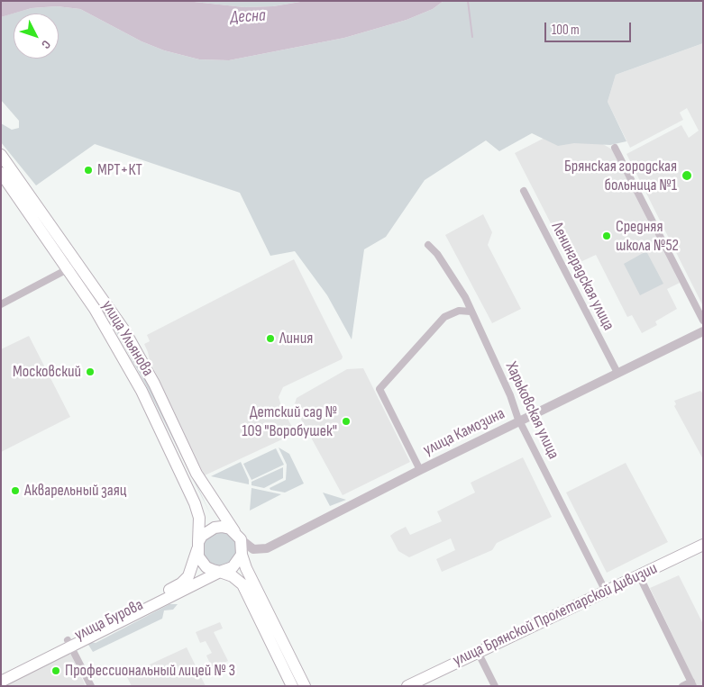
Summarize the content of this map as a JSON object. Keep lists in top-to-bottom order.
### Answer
{
  "streets": {
    "main road": ["улица Ульянова", "улица Брянской Пролетарской Дивизии", "улица Бурова"],
    "street": ["Ленинградская улица", "Харьковская улица", "улица Камозина"]
  },
  "crossings": [
    ["Ленинградская улица", "улица Камозина"],
    ["улица Ульянова", "улица Камозина"],
    ["улица Ульянова", "улица Бурова"],
    ["Харьковская улица", "улица Камозина"],
    ["Харьковская улица", "улица Брянской Пролетарской Дивизии"],
    ["улица Камозина", "улица Бурова"]
  ],
  "water": ["Десна"],
  "places": [
    "МРТ+КТ",
    "Брянская городская больница №1",
    "Средняя школа №52",
    "Линия",
    "Московский",
    "Детский сад № 109 \"Воробушек\"",
    "Акварельный заяц",
    "Профессиональный лицей № 3"
  ],
  "scale_bar": "100 m",
  "north": "bottom right"
}
